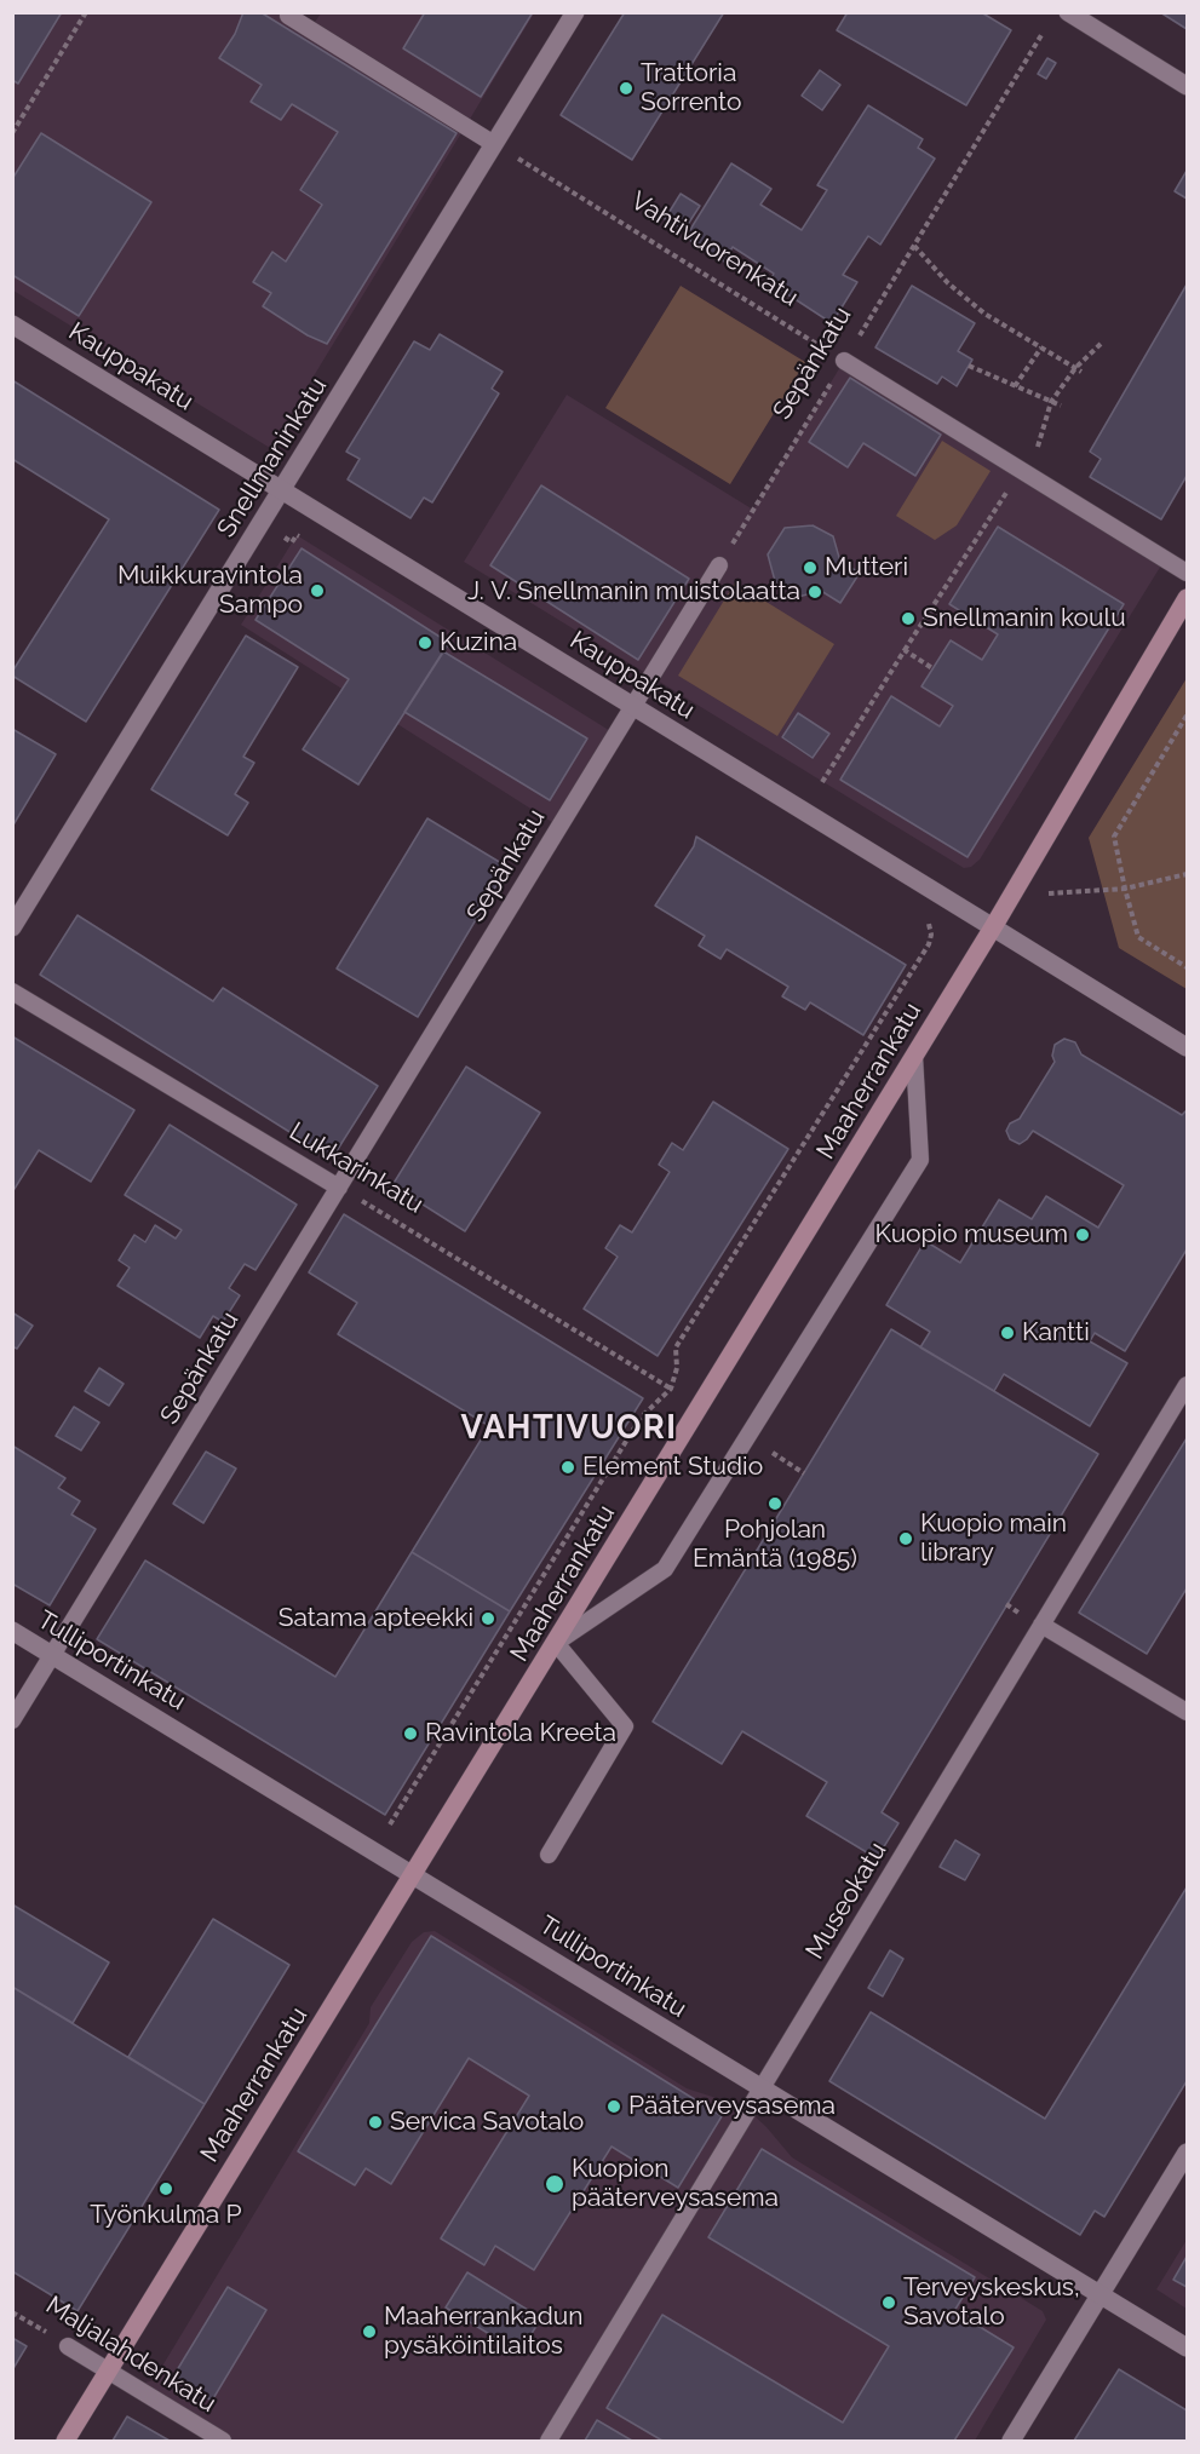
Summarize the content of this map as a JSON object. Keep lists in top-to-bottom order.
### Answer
{
  "streets": {
    "main road": ["Maaherrankatu"],
    "street": ["Kauppakatu", "Snellmaninkatu", "Tulliportinkatu"],
    "lane": [
      "Sepänkatu",
      "Lukkarinkatu",
      "Museokatu",
      "Maljalahdenkatu"
    ],
    "path": ["Vahtivuorenkatu"]
  },
  "crossings": [
    ["Vahtivuorenkatu", "Sepänkatu"],
    ["Vahtivuorenkatu", "Snellmaninkatu"],
    ["Sepänkatu", "Kauppakatu"],
    ["Sepänkatu", "Lukkarinkatu"],
    ["Sepänkatu", "Tulliportinkatu"],
    ["Kauppakatu", "Snellmaninkatu"],
    ["Kauppakatu", "Maaherrankatu"],
    ["Maaherrankatu", "Tulliportinkatu"],
    ["Maaherrankatu", "Maljalahdenkatu"],
    ["Tulliportinkatu", "Museokatu"]
  ],
  "districts": ["VAHTIVUORI"],
  "places": [
    "Trattoria Sorrento",
    "Mutteri",
    "Muikkuravintola Sampo",
    "J. V. Snellmanin muistolaatta",
    "Snellmanin koulu",
    "Kuzina",
    "Kuopio museum",
    "Kantti",
    "Element Studio",
    "Pohjolan Emäntä (1985)",
    "Kuopio main library",
    "Satama apteekki",
    "Ravintola Kreeta",
    "Pääterveysasema",
    "Servica Savotalo",
    "Kuopion pääterveysasema",
    "Työnkulma P",
    "Terveyskeskus, Savotalo",
    "Maaherrankadun pysäköintilaitos"
  ]
}
